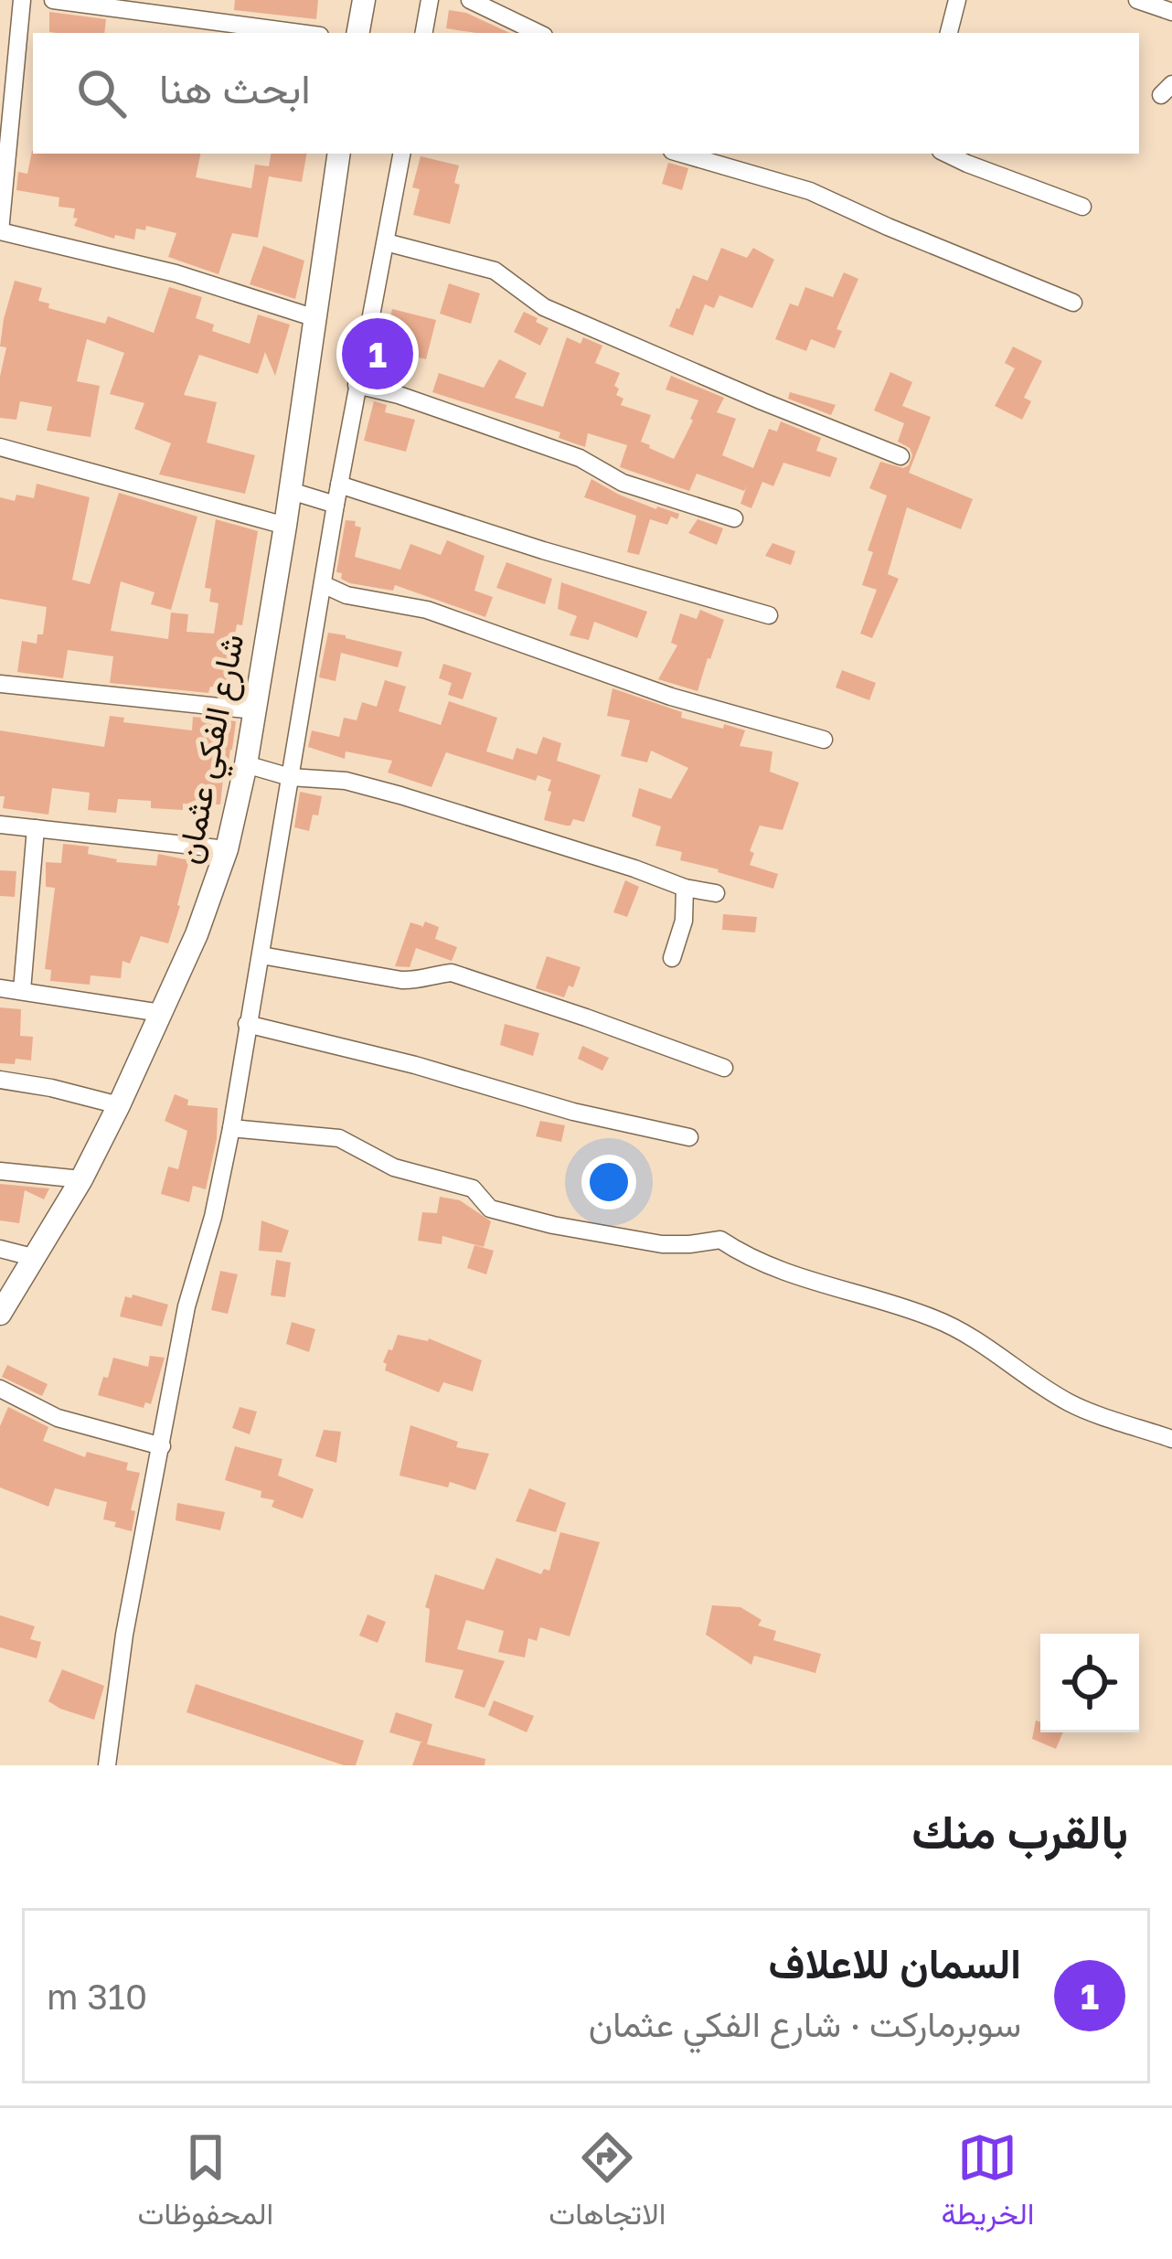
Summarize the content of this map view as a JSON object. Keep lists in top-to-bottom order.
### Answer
{
  "streets": {
    "street": ["شارع الفكي عثمان"]
  },
  "page": {
    "search": "ابحث هنا",
    "pins": "1",
    "heading": "بالقرب منك",
    "list": [
      {
        "mark": "1",
        "name": "السمان للاعلاف",
        "note": "سوبرماركت · شارع الفكي عثمان",
        "value": "310 m"
      }
    ],
    "nav": ["الخريطة", "الاتجاهات", "المحفوظات"]
  }
}
